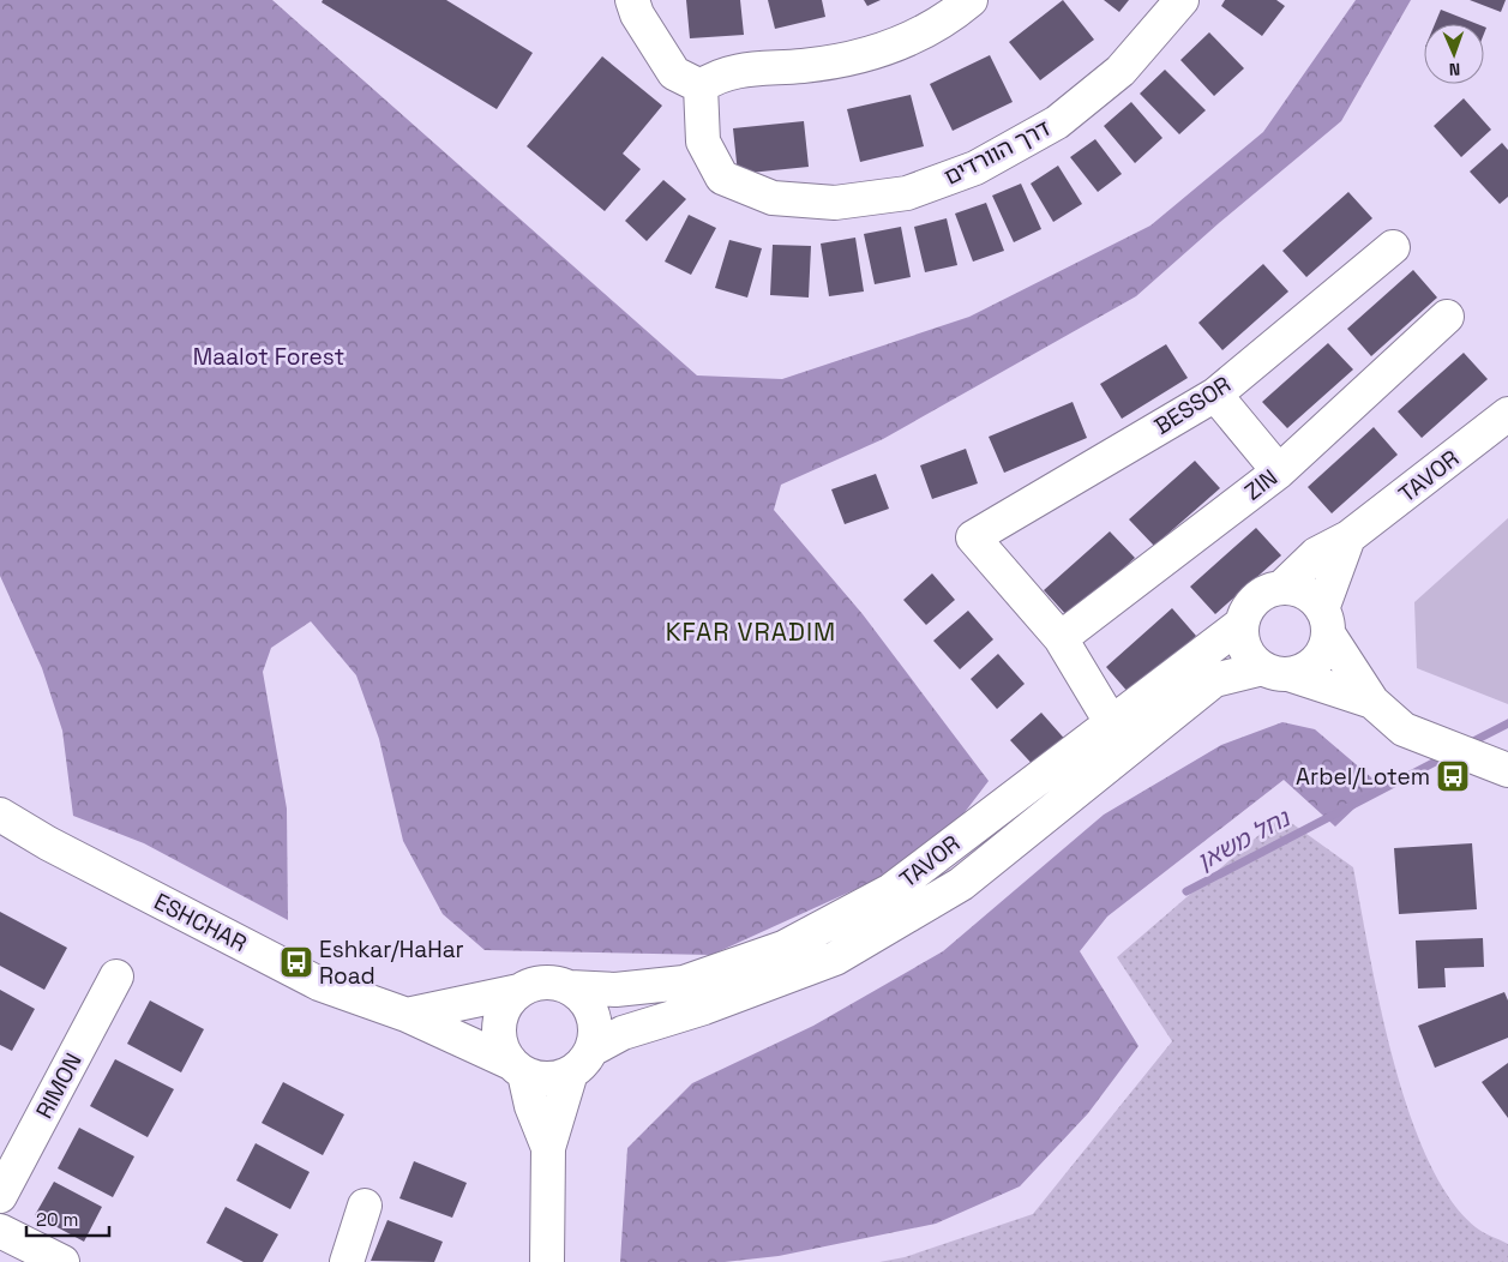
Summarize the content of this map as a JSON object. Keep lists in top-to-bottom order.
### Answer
{
  "streets": {
    "street": [
      "דרך הוורדים",
      "BESSOR",
      "TAVOR",
      "ZIN",
      "ESHCHAR",
      "RIMON"
    ]
  },
  "crossings": [
    ["BESSOR", "ZIN"],
    ["TAVOR", "ESHCHAR"]
  ],
  "districts": ["KFAR VRADIM"],
  "water": ["נחל משאן"],
  "parks": ["Maalot Forest"],
  "places": {
    "bus stop": ["Arbel/Lotem", "Eshkar/HaHar Road"]
  },
  "scale_bar": "20 m",
  "north": "bottom"
}
